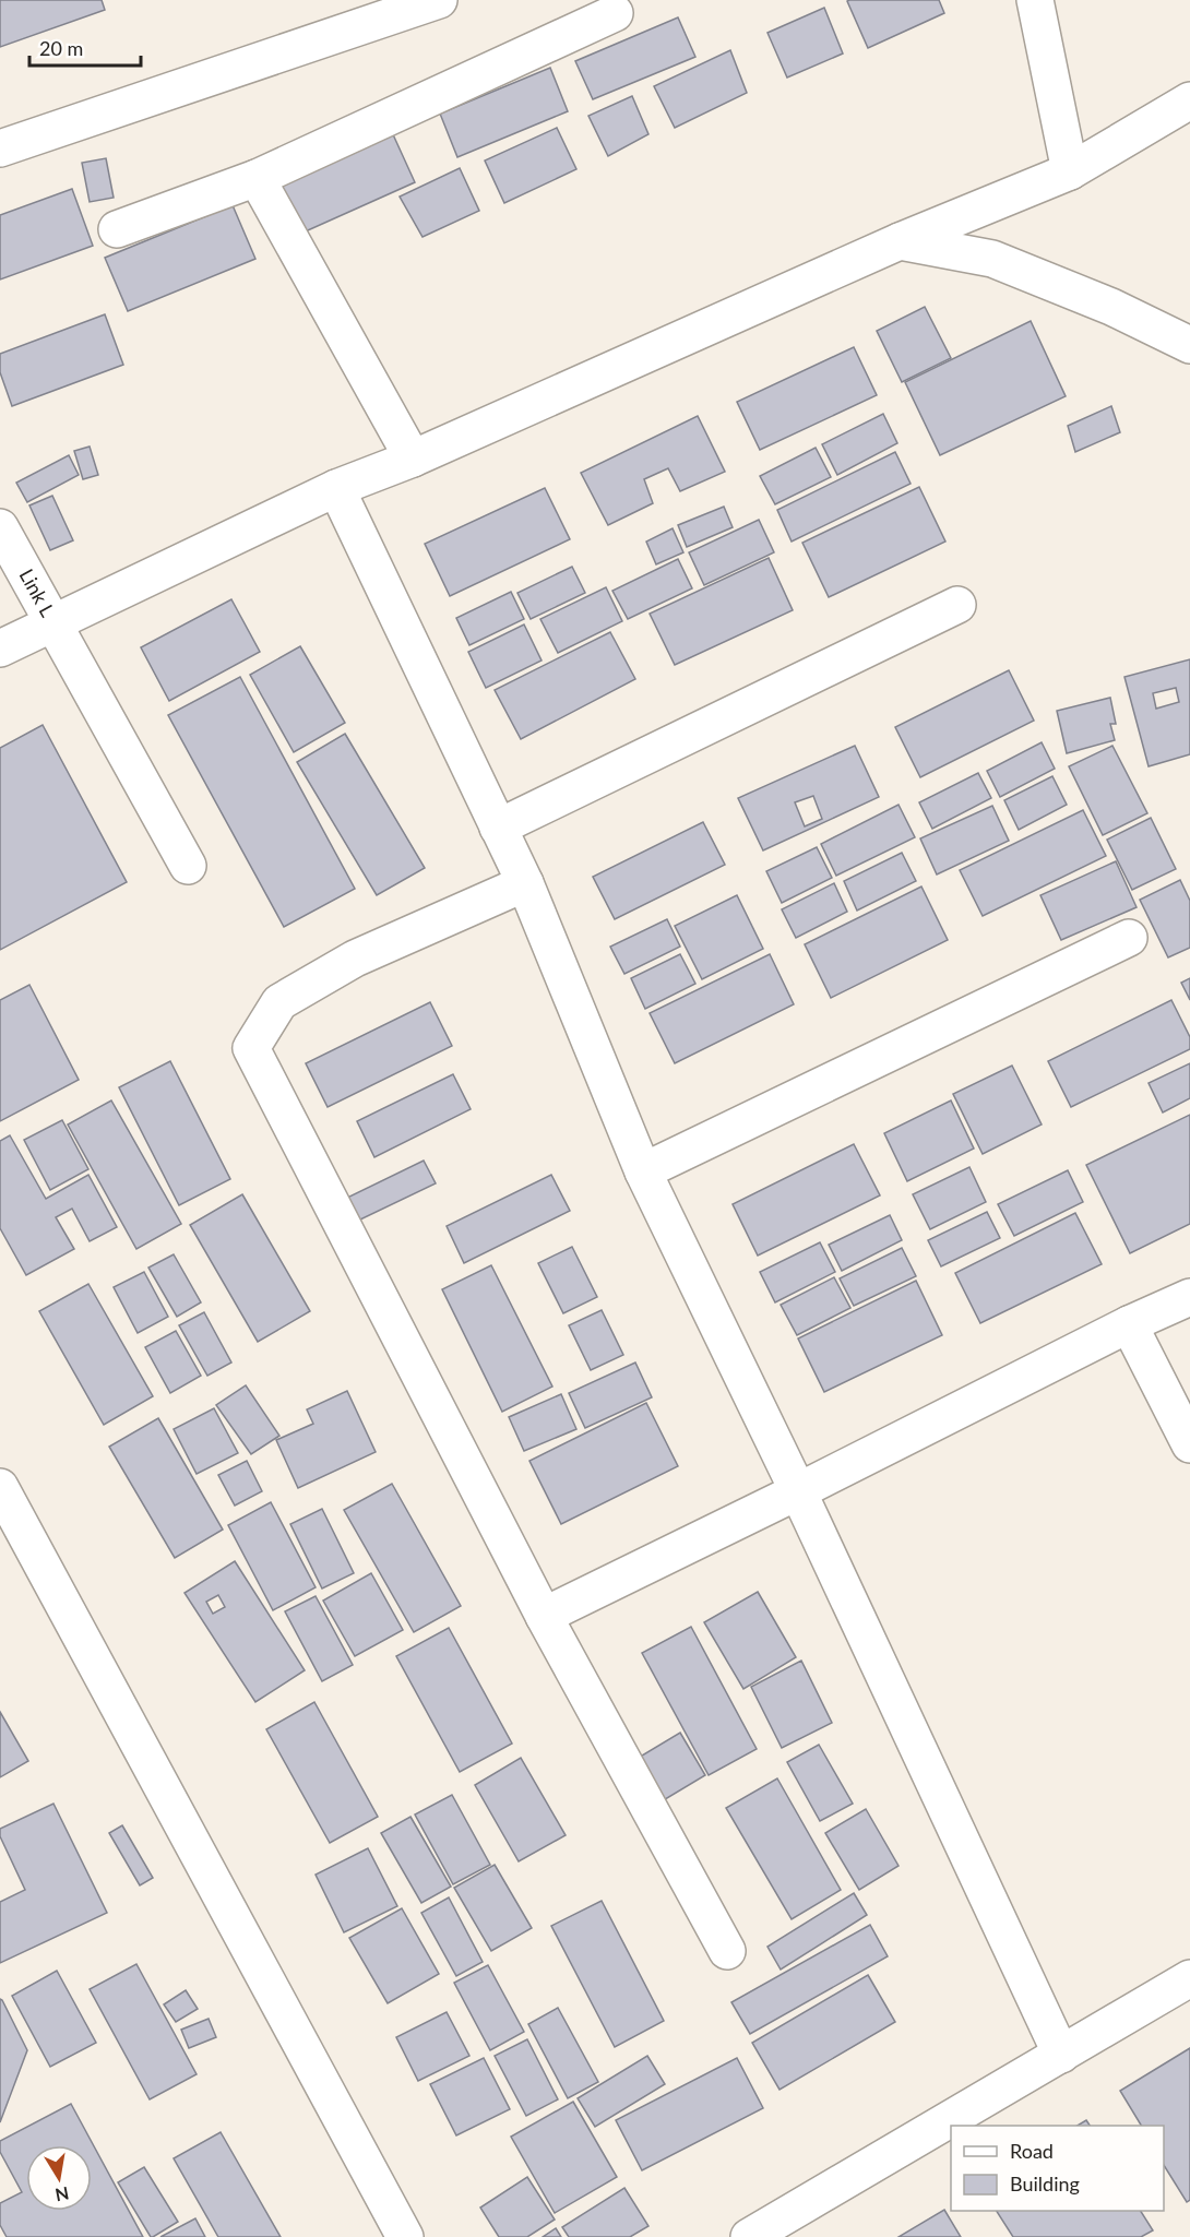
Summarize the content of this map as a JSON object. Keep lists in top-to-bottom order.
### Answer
{
  "streets": {
    "street": ["Link L"]
  },
  "legend": ["Road", "Building"],
  "scale_bar": "20 m",
  "north": "bottom"
}
